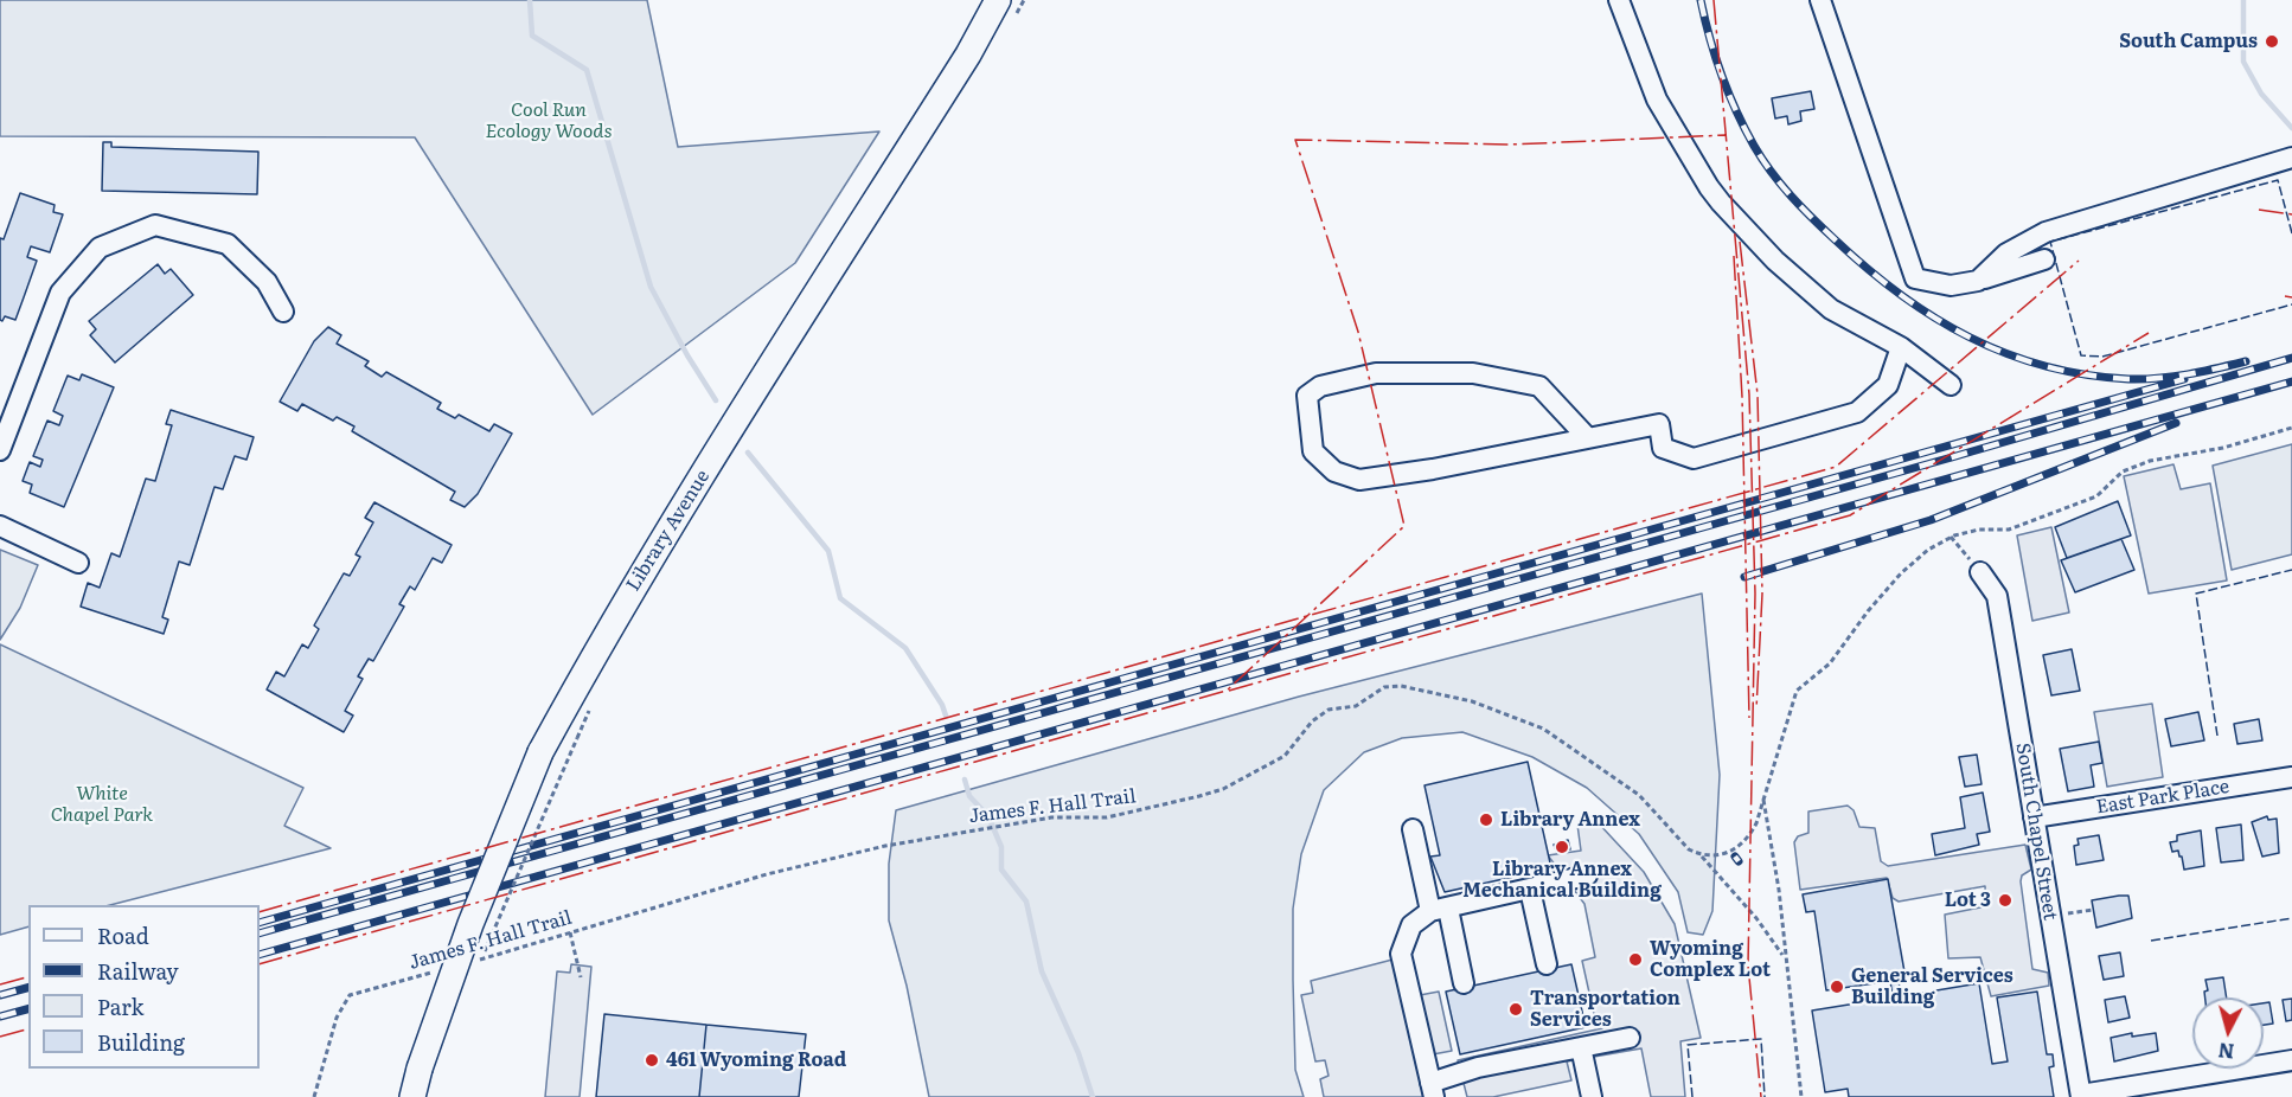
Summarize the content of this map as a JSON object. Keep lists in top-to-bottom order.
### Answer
{
  "streets": {
    "main road": ["Library Avenue"],
    "street": ["East Park Place", "South Chapel Street"],
    "path": ["James F. Hall Trail"]
  },
  "crossings": [
    ["East Park Place", "South Chapel Street"]
  ],
  "parks": ["Cool Run Ecology Woods", "White Chapel Park"],
  "places": [
    "South Campus",
    "Library Annex",
    "Library Annex Mechanical Building",
    "Lot 3",
    "Wyoming Complex Lot",
    "General Services Building",
    "Transportation Services",
    "461 Wyoming Road"
  ],
  "legend": [
    "Road",
    "Railway",
    "Park",
    "Building"
  ],
  "north": "bottom"
}
